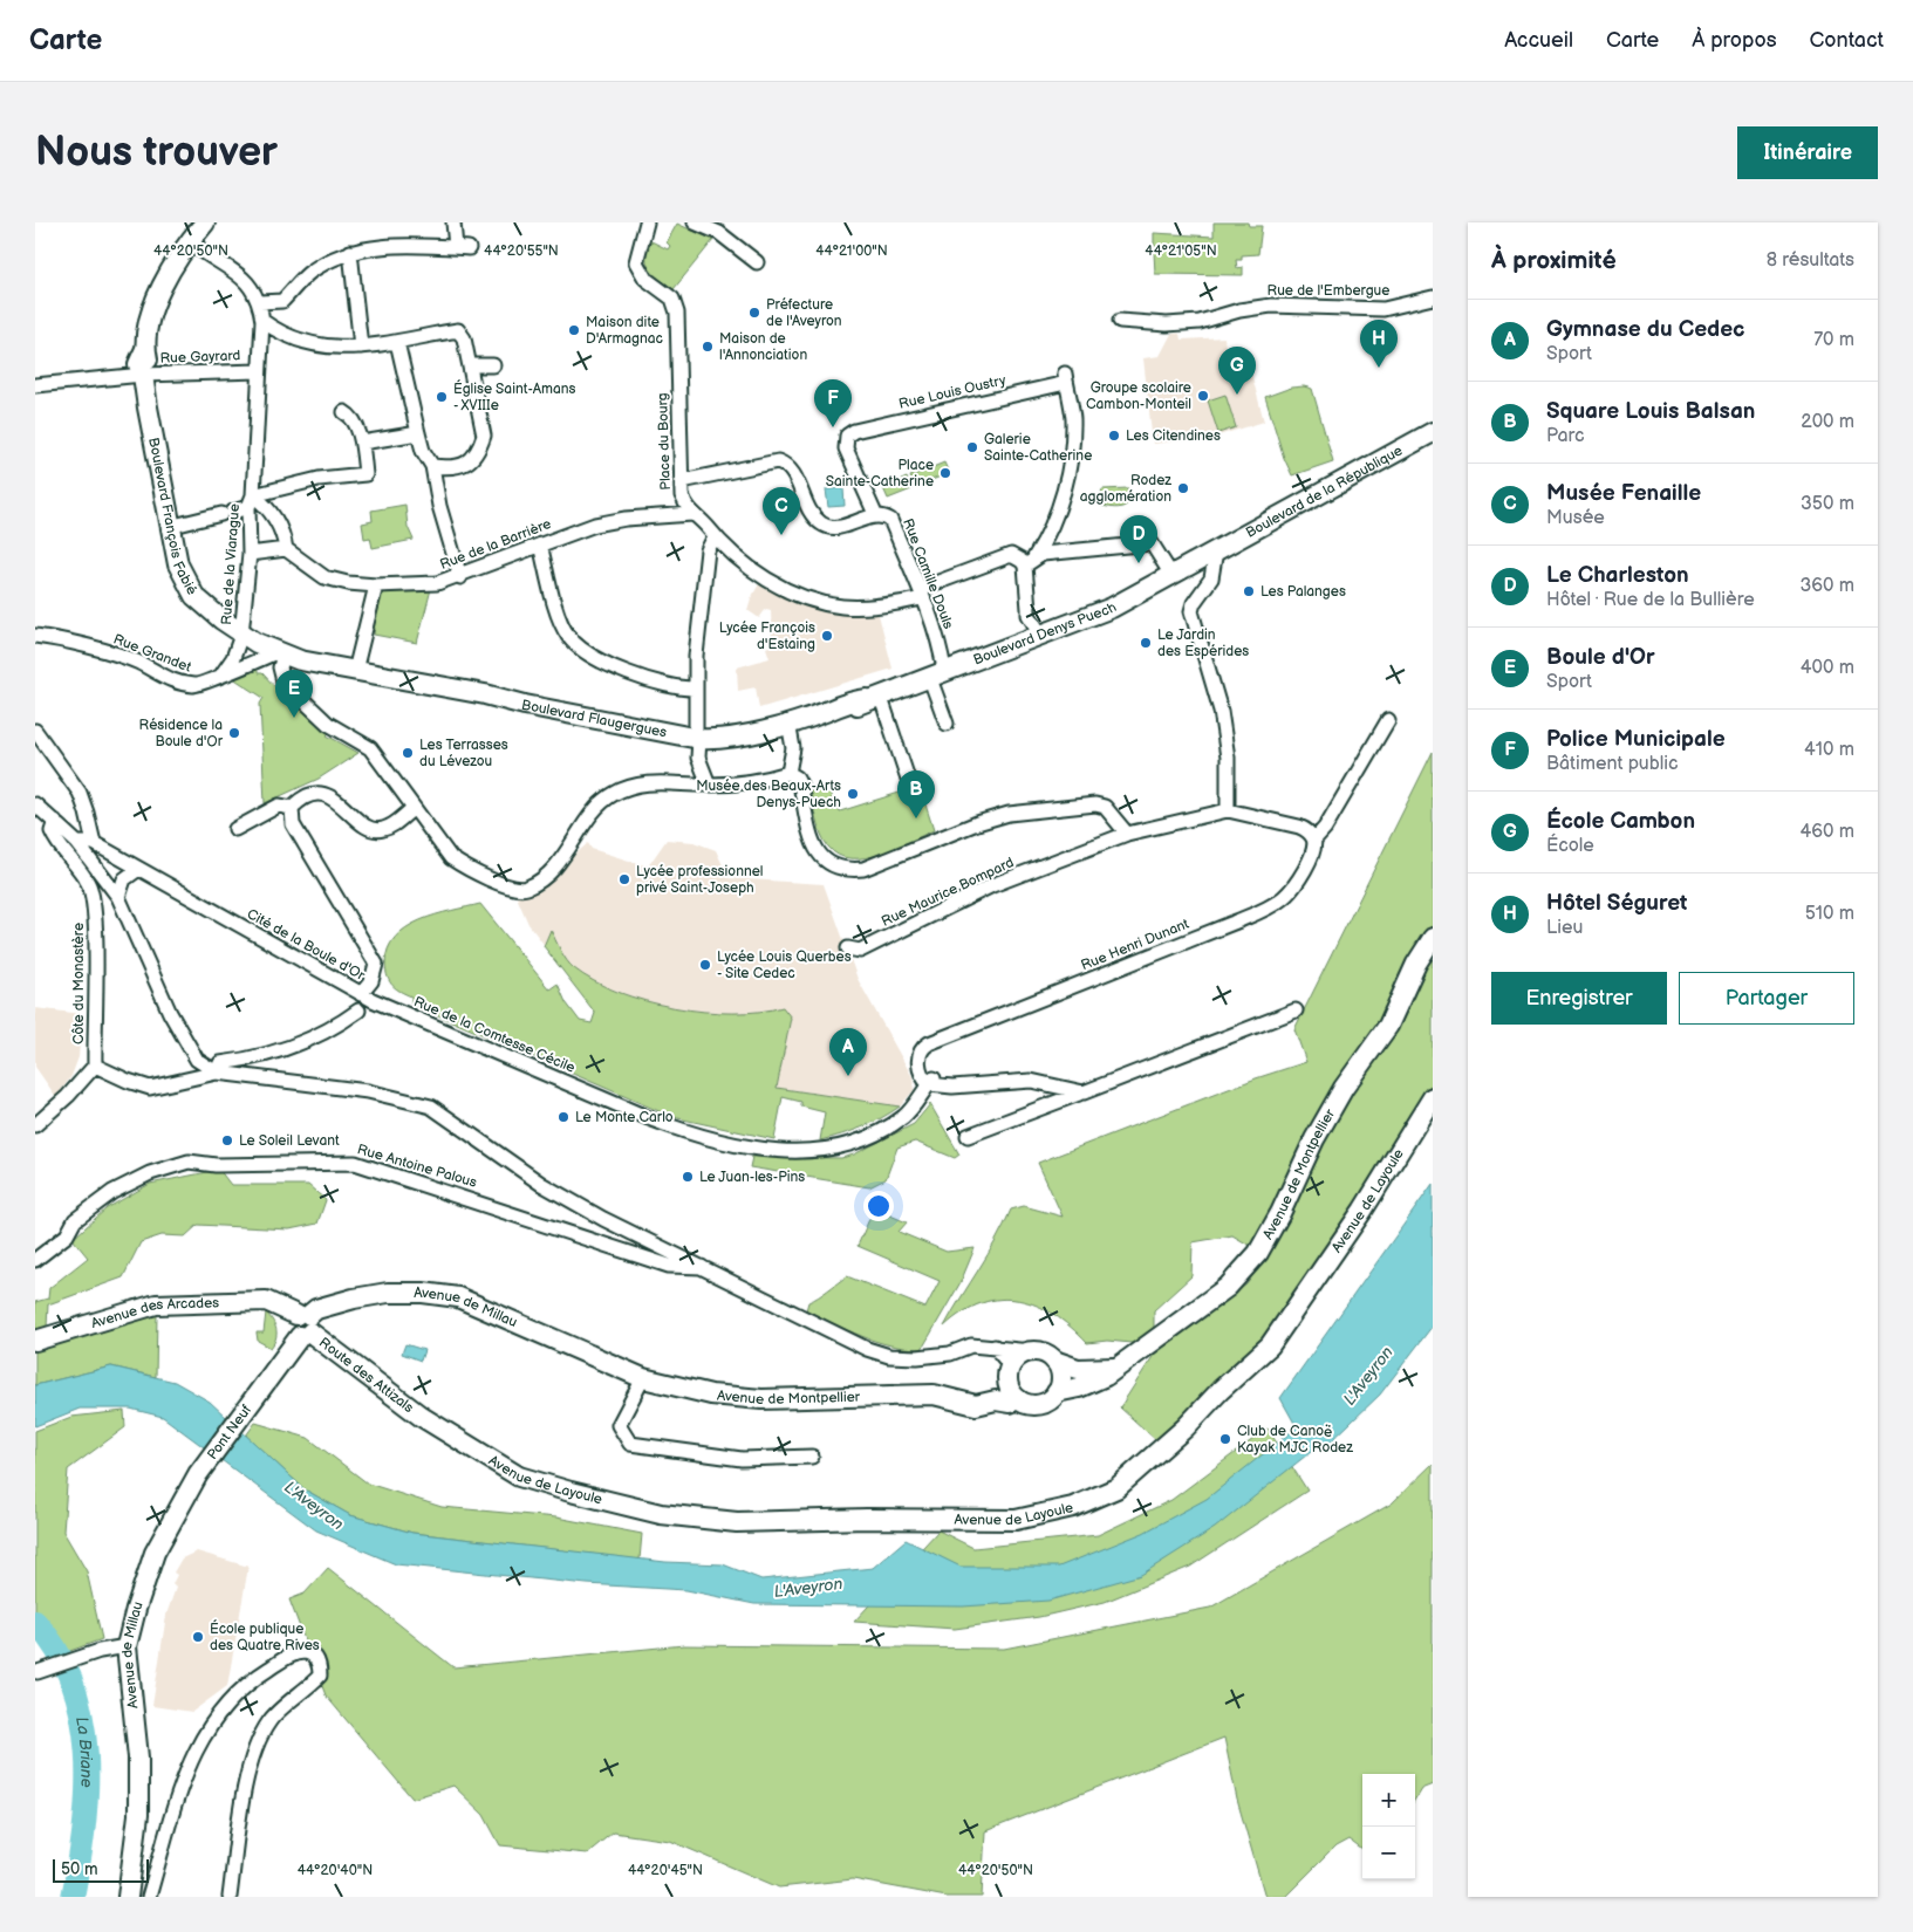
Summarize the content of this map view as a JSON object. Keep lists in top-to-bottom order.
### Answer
{
  "streets": {
    "street": [
      "Rue de l'Embergue",
      "Rue Gayrard",
      "Rue Louis Oustry",
      "Place du Bourg",
      "Boulevard de la République",
      "Boulevard François Fabié",
      "Rue de la Barrière",
      "Rue de la Viarague",
      "Rue Camille Douls",
      "Boulevard Denys Puech",
      "Rue Grandet",
      "Boulevard Flaugergues",
      "Rue Maurice Bompard",
      "Cité de la Boule d'Or",
      "Rue Henri Dunant",
      "Côte du Monastère",
      "Rue de la Comtesse Cécile",
      "Rue Antoine Palous",
      "Avenue de Montpellier",
      "Avenue de Layoule",
      "Avenue de Millau",
      "Avenue des Arcades",
      "Route des Attizals",
      "Pont Neuf"
    ]
  },
  "crossings": [
    ["Rue Gayrard", "Boulevard François Fabié"],
    ["Rue Gayrard", "Rue de la Viarague"],
    ["Rue Louis Oustry", "Place du Bourg"],
    ["Rue Louis Oustry", "Rue Camille Douls"],
    ["Place du Bourg", "Rue de la Barrière"],
    ["Place du Bourg", "Rue Camille Douls"],
    ["Boulevard de la République", "Boulevard Denys Puech"],
    ["Boulevard François Fabié", "Rue de la Viarague"],
    ["Boulevard François Fabié", "Boulevard Flaugergues"],
    ["Rue de la Viarague", "Boulevard Flaugergues"],
    ["Rue Camille Douls", "Boulevard Denys Puech"],
    ["Boulevard Denys Puech", "Boulevard Flaugergues"],
    ["Rue Grandet", "Boulevard Flaugergues"],
    ["Cité de la Boule d'Or", "Rue de la Comtesse Cécile"],
    ["Rue Henri Dunant", "Rue de la Comtesse Cécile"],
    ["Avenue de Montpellier", "Avenue de Millau"],
    ["Avenue de Layoule", "Route des Attizals"],
    ["Avenue de Millau", "Avenue des Arcades"],
    ["Avenue de Millau", "Route des Attizals"],
    ["Avenue de Millau", "Pont Neuf"],
    ["Avenue des Arcades", "Route des Attizals"]
  ],
  "water": ["L'Aveyron", "La Briane"],
  "places": [
    "Préfecture de l'Aveyron",
    "Maison dite D'Armagnac",
    "Maison de l'Annonciation",
    "Groupe scolaire Cambon-Monteil",
    "Église Saint-Amans - XVIIIe",
    "Les Citendines",
    "Galerie Sainte-Catherine",
    "Place Sainte-Catherine",
    "Rodez agglomération",
    "Les Palanges",
    "Lycée François d'Estaing",
    "Le Jardin des Espérides",
    "Résidence la Boule d'Or",
    "Les Terrasses du Lévezou",
    "Musée des Beaux-Arts Denys-Puech",
    "Lycée professionnel privé Saint-Joseph",
    "Lycée Louis Querbes - Site Cedec",
    "Le Monte Carlo",
    "Le Soleil Levant",
    "Le Juan-les-Pins",
    "Club de Canoë Kayak MJC Rodez",
    "École publique des Quatre Rives"
  ],
  "scale_bar": "50 m",
  "page": {
    "header": "Carte",
    "nav": [
      "Accueil",
      "Carte",
      "À propos",
      "Contact"
    ],
    "buttons": [
      "Itinéraire",
      ["Enregistrer", "Partager"]
    ],
    "title": "Nous trouver",
    "heading": ["À proximité", "8 résultats"],
    "list": [
      {
        "mark": "A",
        "name": "Gymnase du Cedec",
        "note": "Sport",
        "value": "70 m"
      },
      {
        "mark": "B",
        "name": "Square Louis Balsan",
        "note": "Parc",
        "value": "200 m"
      },
      {
        "mark": "C",
        "name": "Musée Fenaille",
        "note": "Musée",
        "value": "350 m"
      },
      {
        "mark": "D",
        "name": "Le Charleston",
        "note": "Hôtel · Rue de la Bullière",
        "value": "360 m"
      },
      {
        "mark": "E",
        "name": "Boule d'Or",
        "note": "Sport",
        "value": "400 m"
      },
      {
        "mark": "F",
        "name": "Police Municipale",
        "note": "Bâtiment public",
        "value": "410 m"
      },
      {
        "mark": "G",
        "name": "École Cambon",
        "note": "École",
        "value": "460 m"
      },
      {
        "mark": "H",
        "name": "Hôtel Séguret",
        "note": "Lieu",
        "value": "510 m"
      }
    ],
    "pins": [
      "H",
      "G",
      "F",
      "C",
      "D",
      "E",
      "B",
      "A"
    ],
    "map_buttons": ["+", "−"],
    "scale": "50 m"
  },
  "coordinates": [
    "44°20'50\"N",
    "44°20'55\"N",
    "44°21'00\"N",
    "44°21'05\"N",
    "44°20'40\"N",
    "44°20'45\"N"
  ]
}
